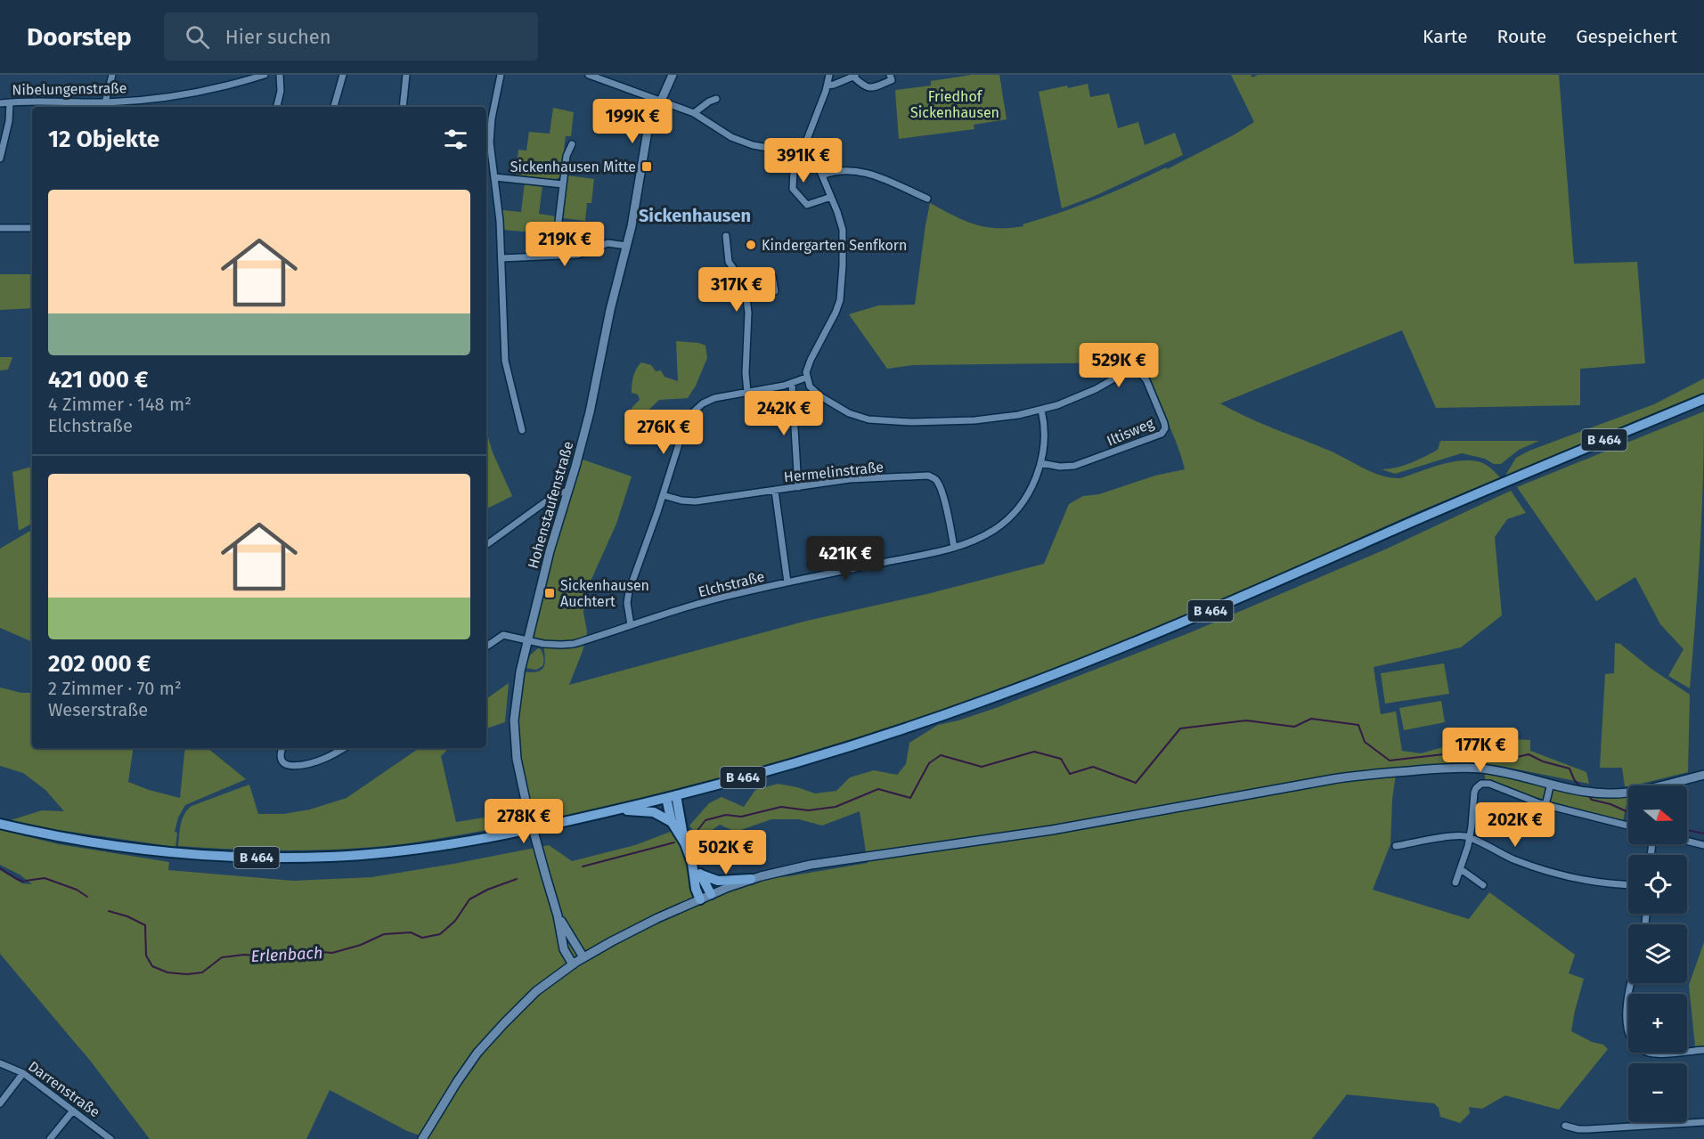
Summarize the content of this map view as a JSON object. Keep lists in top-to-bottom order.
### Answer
{
  "streets": {
    "main road": ["B 464"],
    "street": [
      "Nibelungenstraße",
      "Iltisweg",
      "Hermelinstraße",
      "Hohenstaufenstraße",
      "Elchstraße",
      "Darrenstraße"
    ]
  },
  "crossings": [
    ["Iltisweg", "Elchstraße"],
    ["Hermelinstraße", "Elchstraße"],
    ["Hohenstaufenstraße", "Elchstraße"]
  ],
  "districts": ["Sickenhausen"],
  "water": ["Erlenbach"],
  "parks": ["Friedhof Sickenhausen"],
  "places": {
    "transit": ["Sickenhausen Mitte", "Sickenhausen Auchtert"],
    "other": ["Kindergarten Senfkorn"]
  },
  "north": "right",
  "page": {
    "header": "Doorstep",
    "search": "Hier suchen",
    "nav": ["Karte", "Route", "Gespeichert"],
    "price": [
      "199K €",
      "391K €",
      "219K €",
      "317K €",
      "529K €",
      "242K €",
      "276K €",
      "421K €",
      "177K €",
      "278K €",
      "202K €",
      "502K €"
    ],
    "heading": "12 Objekte",
    "list": [
      {
        "name": "421 000 €",
        "note": "4 Zimmer · 148 m² · Elchstraße"
      },
      {
        "name": "202 000 €",
        "note": "2 Zimmer · 70 m² · Weserstraße"
      }
    ],
    "map_buttons": ["+", "−"]
  }
}
